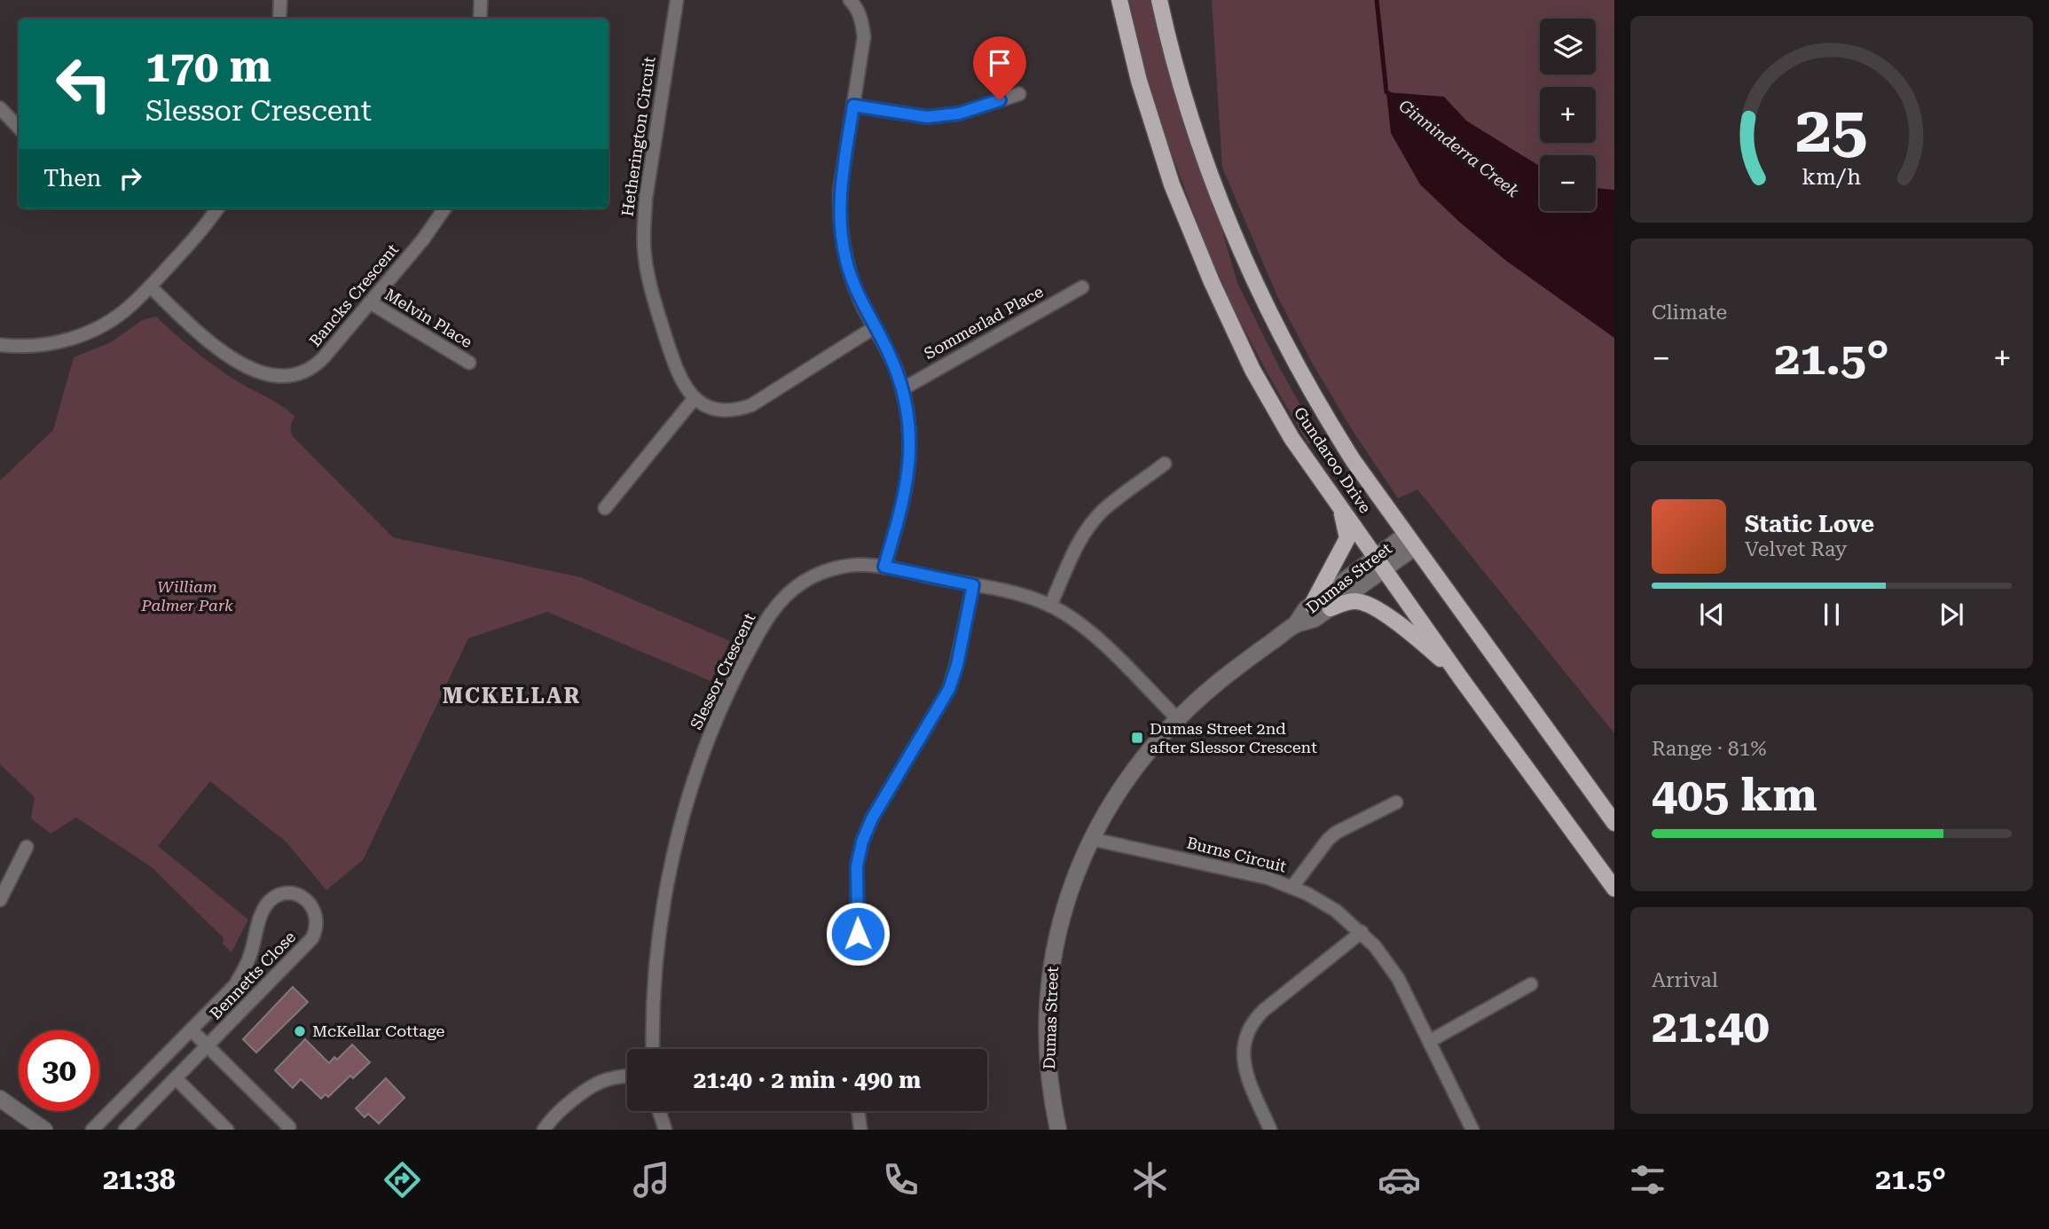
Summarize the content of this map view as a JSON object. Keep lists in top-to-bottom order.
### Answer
{
  "streets": {
    "main road": ["Gundaroo Drive"],
    "street": [
      "Hetherington Circuit",
      "Bancks Crescent",
      "Melvin Place",
      "Sommerlad Place",
      "Dumas Street",
      "Slessor Crescent",
      "Burns Circuit",
      "Bennetts Close"
    ]
  },
  "crossings": [
    ["Bancks Crescent", "Melvin Place"],
    ["Gundaroo Drive", "Dumas Street"],
    ["Dumas Street", "Slessor Crescent"],
    ["Dumas Street", "Burns Circuit"]
  ],
  "districts": ["MCKELLAR"],
  "water": ["Ginninderra Creek"],
  "parks": ["William Palmer Park"],
  "places": {
    "transit": ["Dumas Street 2nd after Slessor Crescent"],
    "other": ["McKellar Cottage"]
  },
  "page": {
    "map_buttons": ["+", "−"],
    "turn": ["170 m", "Slessor Crescent"],
    "then": "Then",
    "tile": [
      "Climate",
      ["Range · 81%", "405 km"],
      ["Arrival", "21:40"]
    ],
    "heat": ["−", "21.5°", "+"],
    "song": ["Static Love", "Velvet Ray"],
    "limit": "30",
    "trip": "21:40 · 2 min · 490 m",
    "tabs": ["21:38", "21.5°"],
    "gauge": ["25", "km/h"]
  }
}
